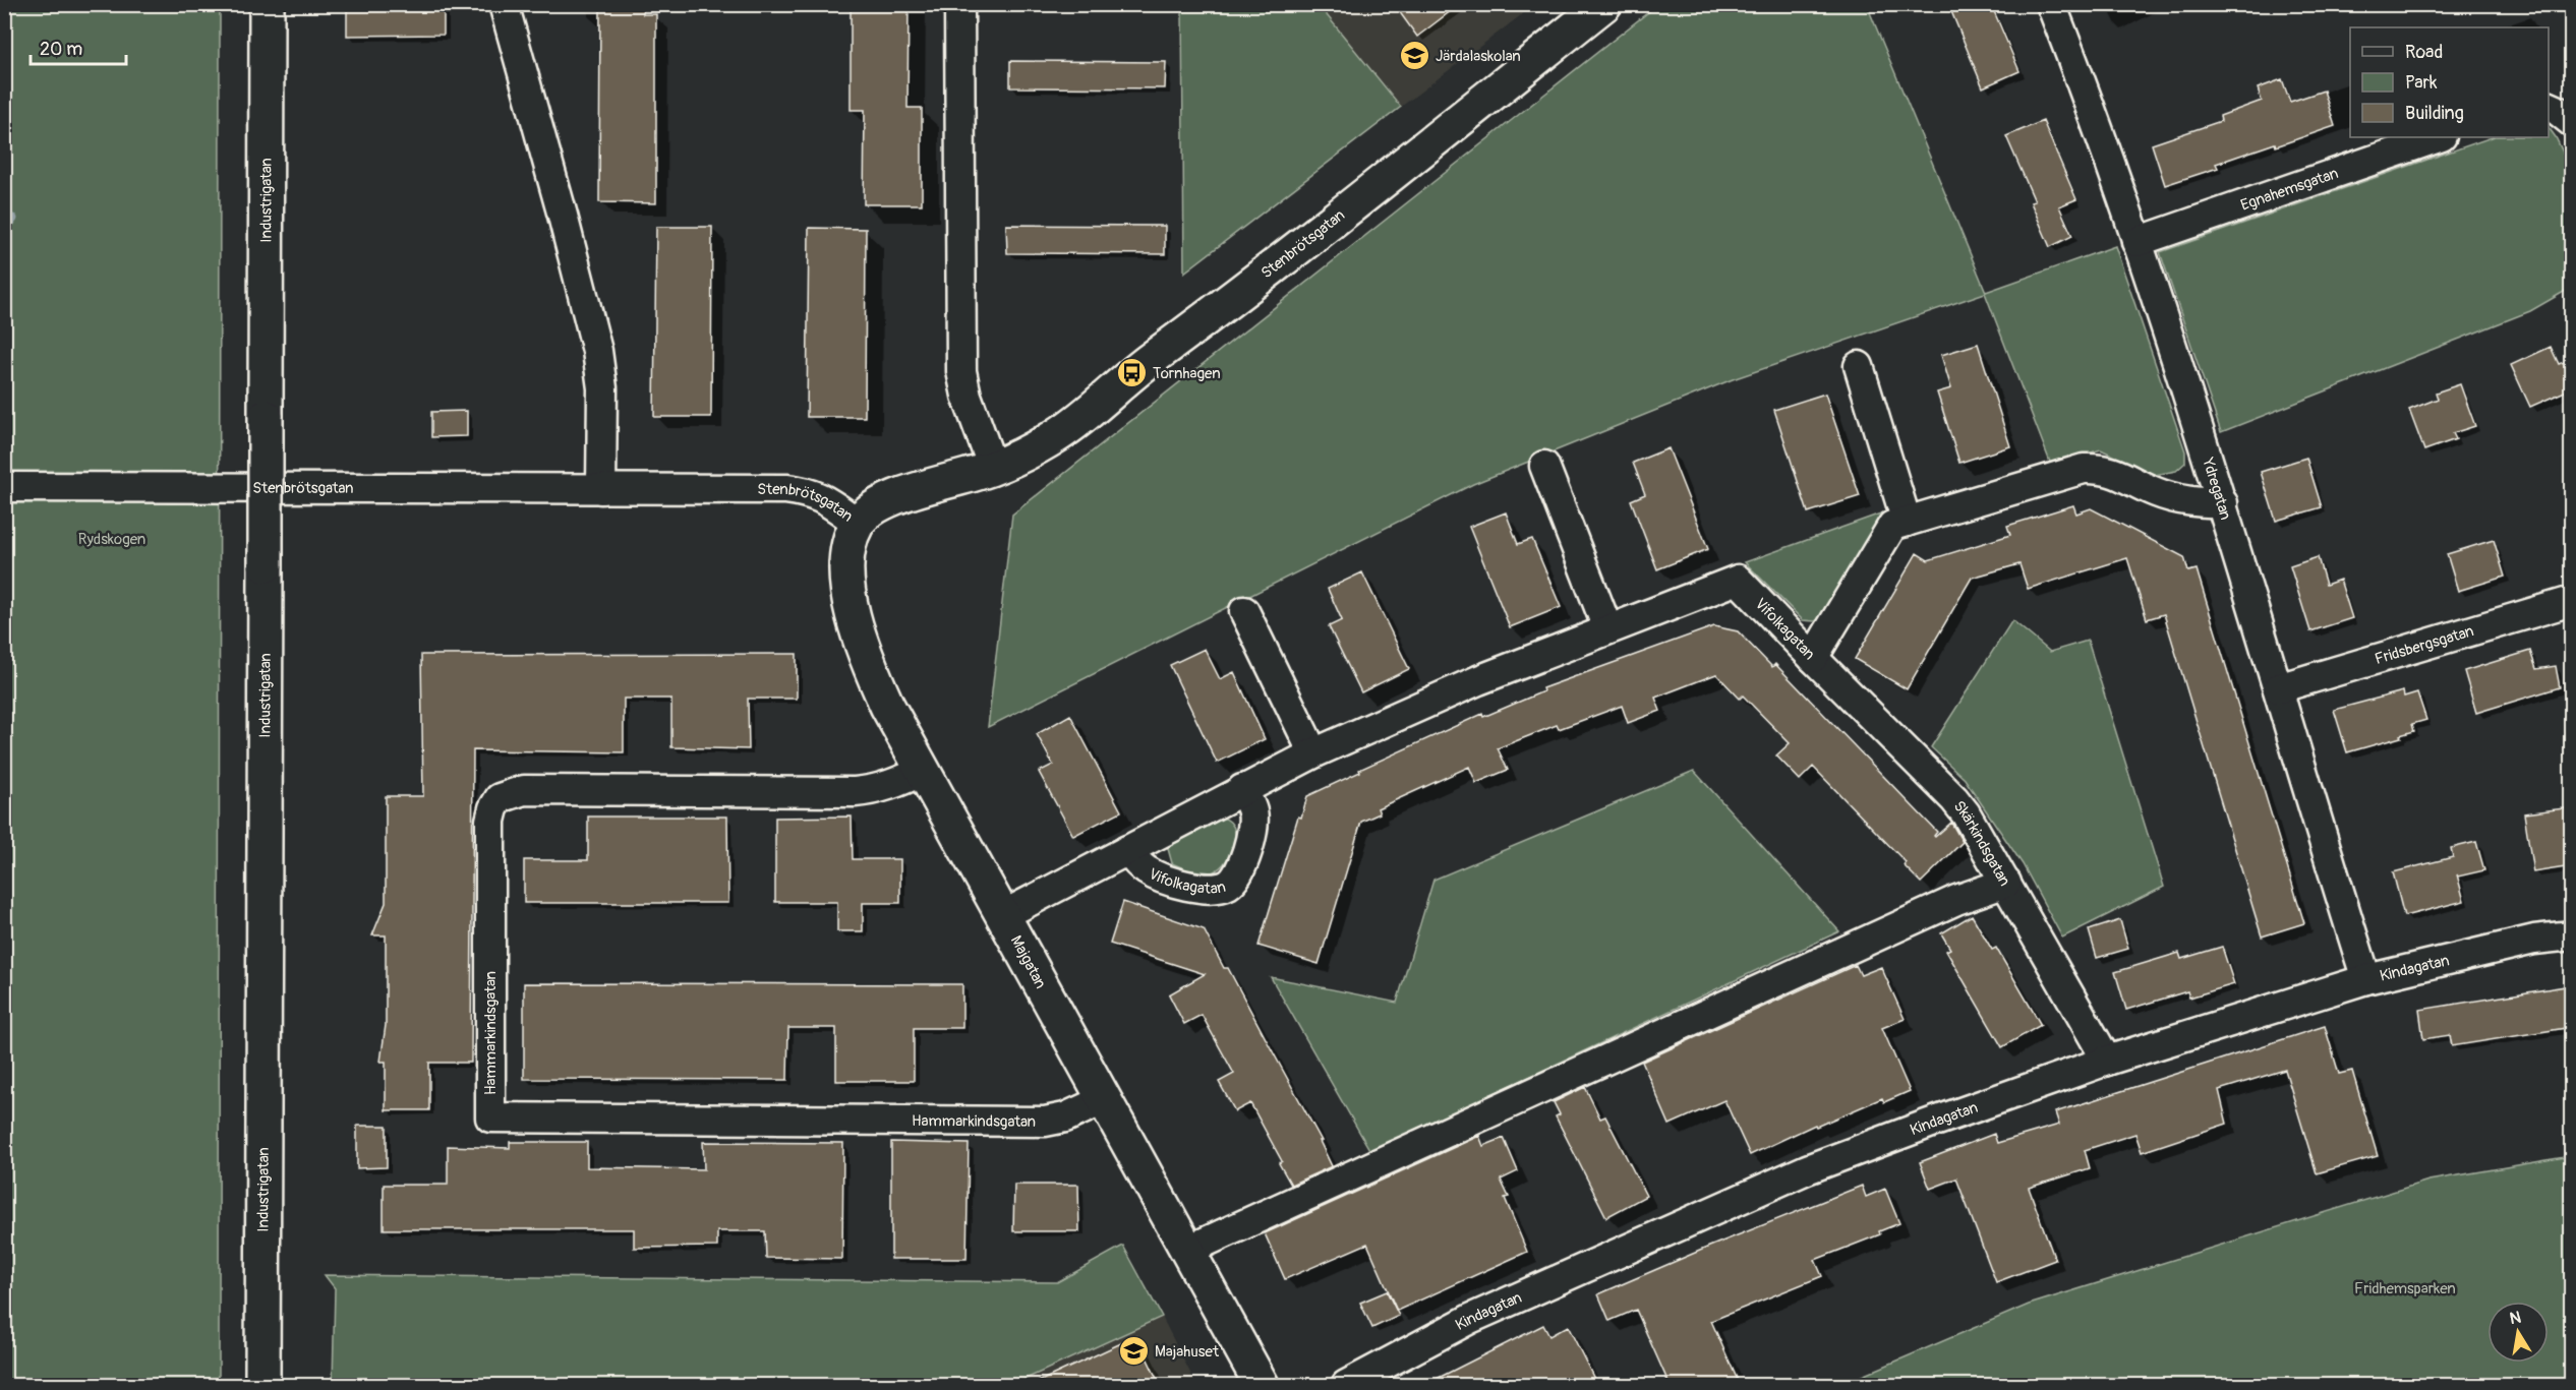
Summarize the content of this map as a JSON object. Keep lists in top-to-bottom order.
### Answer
{
  "streets": {
    "street": [
      "Egnahemsgatan",
      "Industrigatan",
      "Stenbrötsgatan",
      "Ydregatan",
      "Vifolkagatan",
      "Fridsbergsgatan",
      "Skärkindsgatan",
      "Majgatan",
      "Kindagatan",
      "Hammarkindsgatan"
    ]
  },
  "crossings": [
    ["Egnahemsgatan", "Ydregatan"],
    ["Stenbrötsgatan", "Majgatan"],
    ["Ydregatan", "Vifolkagatan"],
    ["Ydregatan", "Fridsbergsgatan"],
    ["Ydregatan", "Kindagatan"],
    ["Vifolkagatan", "Skärkindsgatan"],
    ["Vifolkagatan", "Majgatan"],
    ["Skärkindsgatan", "Kindagatan"],
    ["Majgatan", "Hammarkindsgatan"]
  ],
  "parks": ["Rydskogen", "Fridhemsparken"],
  "places": {
    "school or university": ["Järdalaskolan", "Majahuset"],
    "bus stop": ["Tornhagen"]
  },
  "legend": ["Road", "Park", "Building"],
  "scale_bar": "20 m",
  "north": "top"
}
